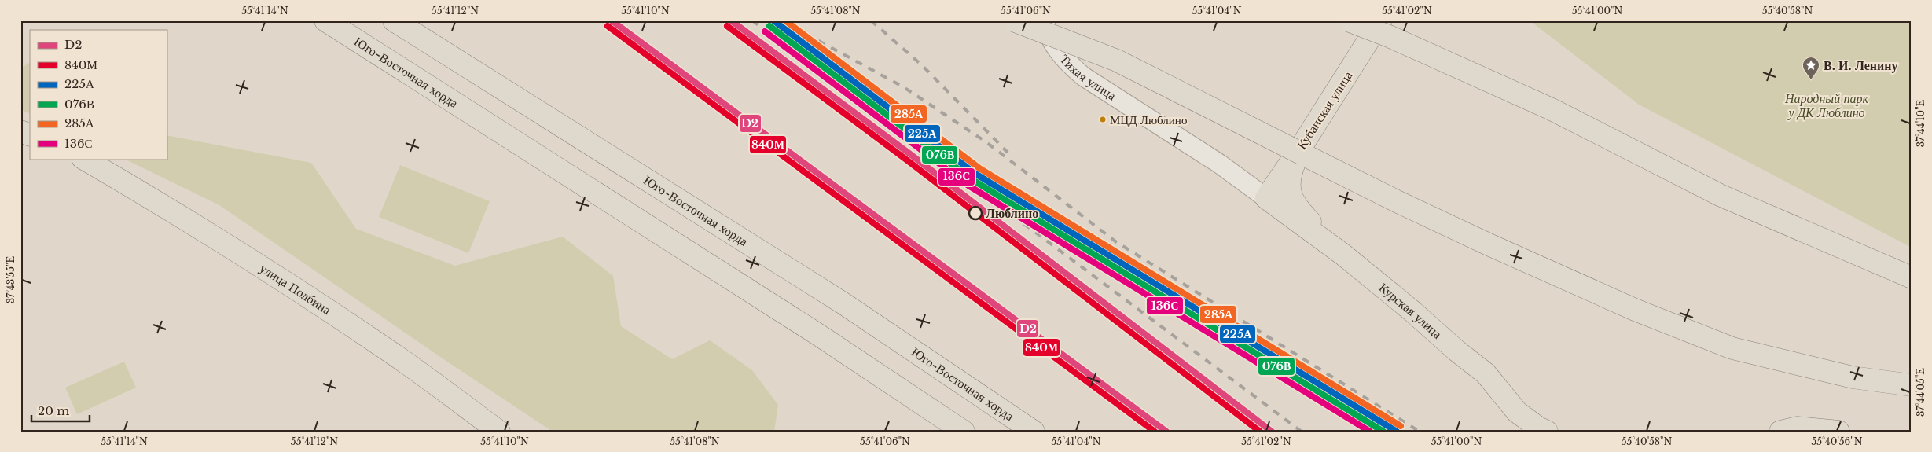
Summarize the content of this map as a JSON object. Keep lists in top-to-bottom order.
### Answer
{
  "streets": {
    "main road": [
      "Юго-Восточная хорда",
      "Кубанская улица",
      "улица Полбина",
      "Курская улица"
    ],
    "street": ["Тихая улица"]
  },
  "crossings": [
    ["Тихая улица", "Кубанская улица"],
    ["Тихая улица", "Курская улица"],
    ["Кубанская улица", "Курская улица"]
  ],
  "parks": ["Народный парк у ДК Люблино"],
  "places": {
    "place": ["В. И. Ленину"],
    "other": ["МЦД Люблино", "Люблино"]
  },
  "lines": [
    "transit line D2",
    "transit line 225А",
    "transit line 285А",
    "transit line 840М",
    "transit line 076В",
    "transit line 136С"
  ],
  "legend": [
    "D2",
    "840М",
    "225А",
    "076В",
    "285А",
    "136С"
  ],
  "scale_bar": "20 m",
  "coordinates": [
    "55°41'14\"N",
    "55°41'12\"N",
    "55°41'10\"N",
    "55°41'08\"N",
    "55°41'06\"N",
    "55°41'04\"N",
    "55°41'02\"N",
    "55°41'00\"N",
    "55°40'58\"N",
    "37°44'10\"E",
    "37°43'55\"E",
    "37°44'05\"E",
    "55°40'56\"N"
  ]
}
